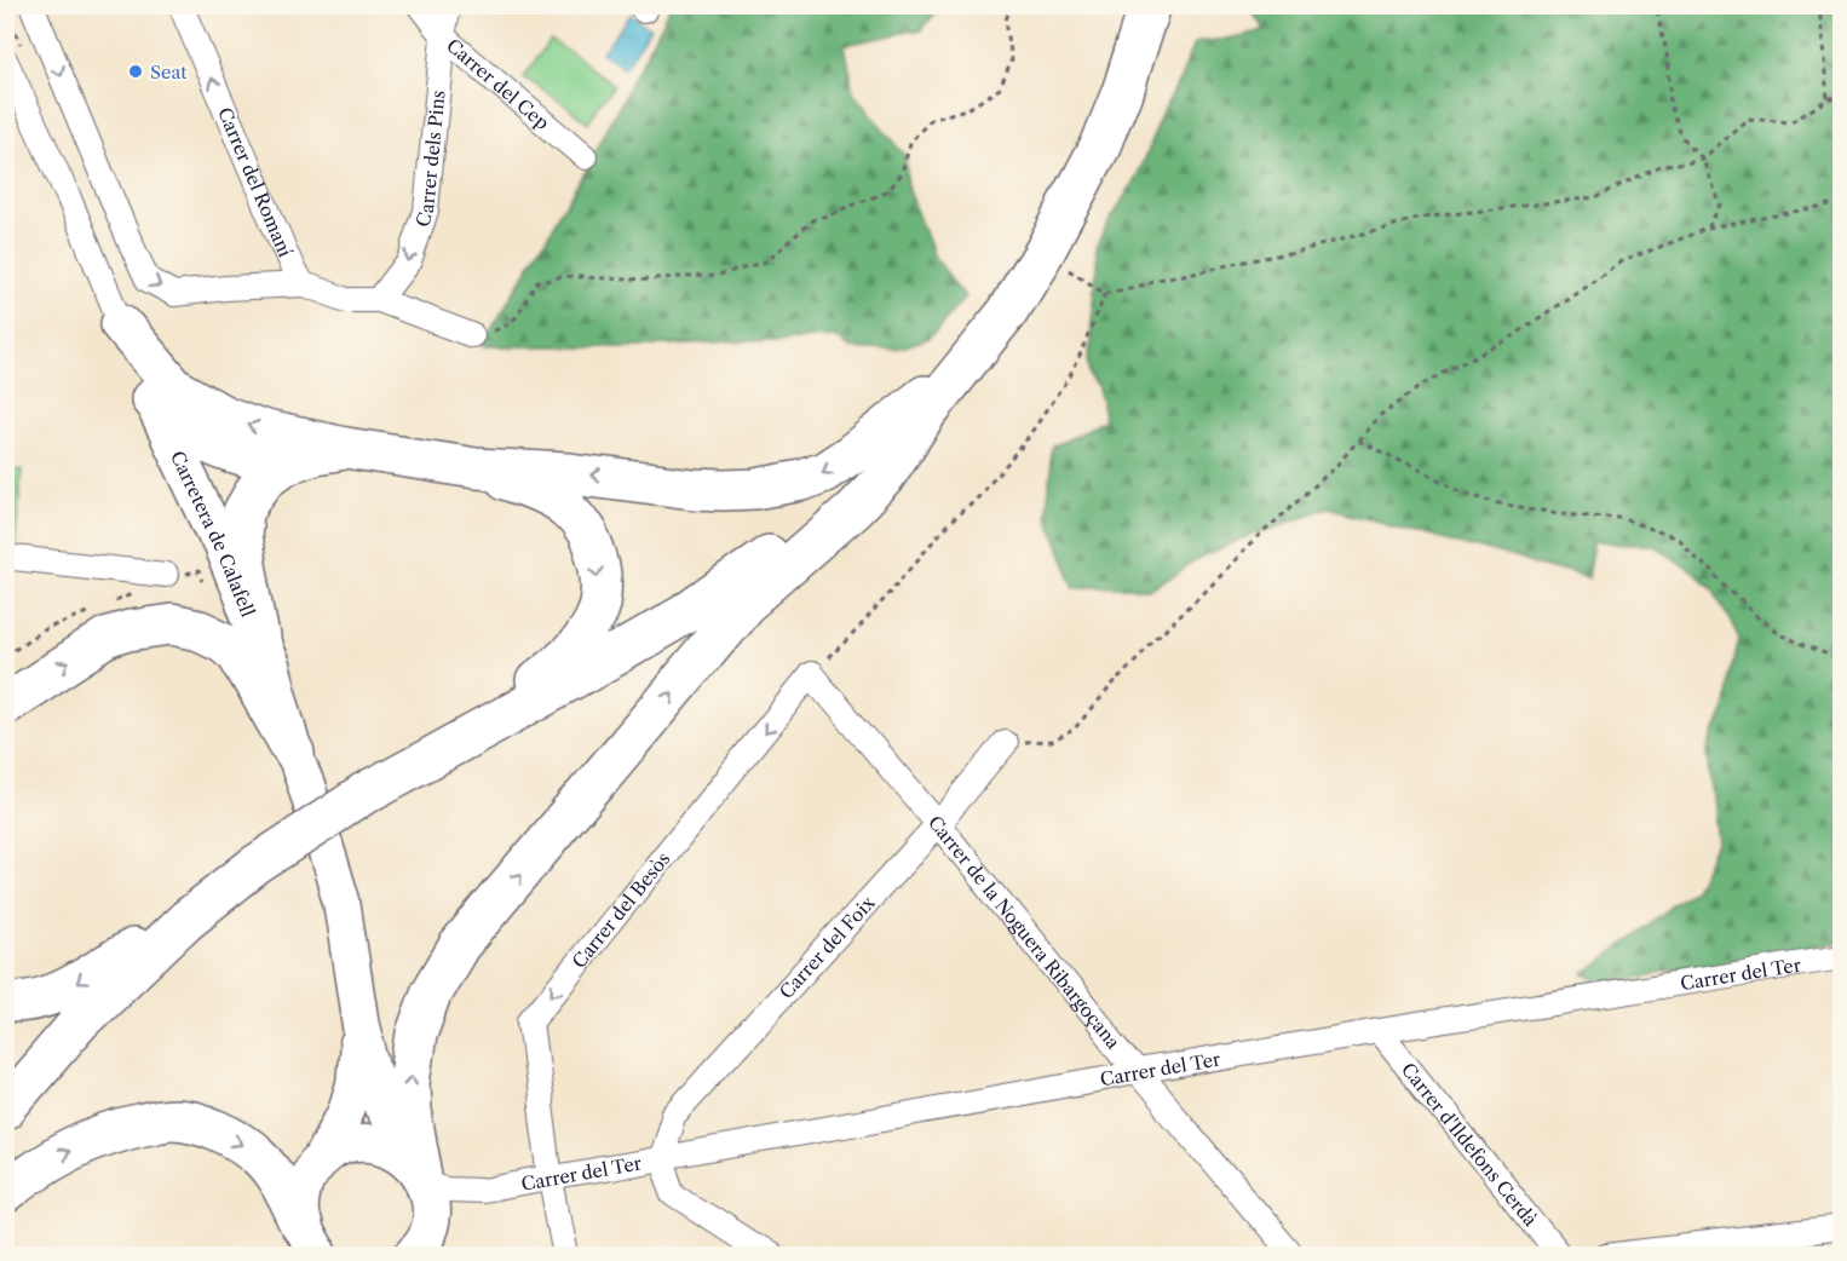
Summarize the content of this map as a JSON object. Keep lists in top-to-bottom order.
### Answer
{
  "streets": {
    "main road": ["Carretera de Calafell"],
    "street": [
      "Carrer del Cep",
      "Carrer dels Pins",
      "Carrer del Romaní",
      "Carrer del Besòs",
      "Carrer de la Noguera Ribargoçana",
      "Carrer del Foix",
      "Carrer del Ter",
      "Carrer d'Ildefons Cerdà"
    ]
  },
  "crossings": [
    ["Carrer del Cep", "Carrer dels Pins"],
    ["Carretera de Calafell", "Carrer del Ter"],
    ["Carrer del Besòs", "Carrer de la Noguera Ribargoçana"],
    ["Carrer del Besòs", "Carrer del Ter"],
    ["Carrer de la Noguera Ribargoçana", "Carrer del Foix"],
    ["Carrer de la Noguera Ribargoçana", "Carrer del Ter"],
    ["Carrer del Foix", "Carrer del Ter"],
    ["Carrer del Ter", "Carrer d'Ildefons Cerdà"]
  ],
  "one_way": ["Carrer dels Pins", "Carrer del Romaní", "Carrer del Besòs"],
  "places": ["Seat"]
}
